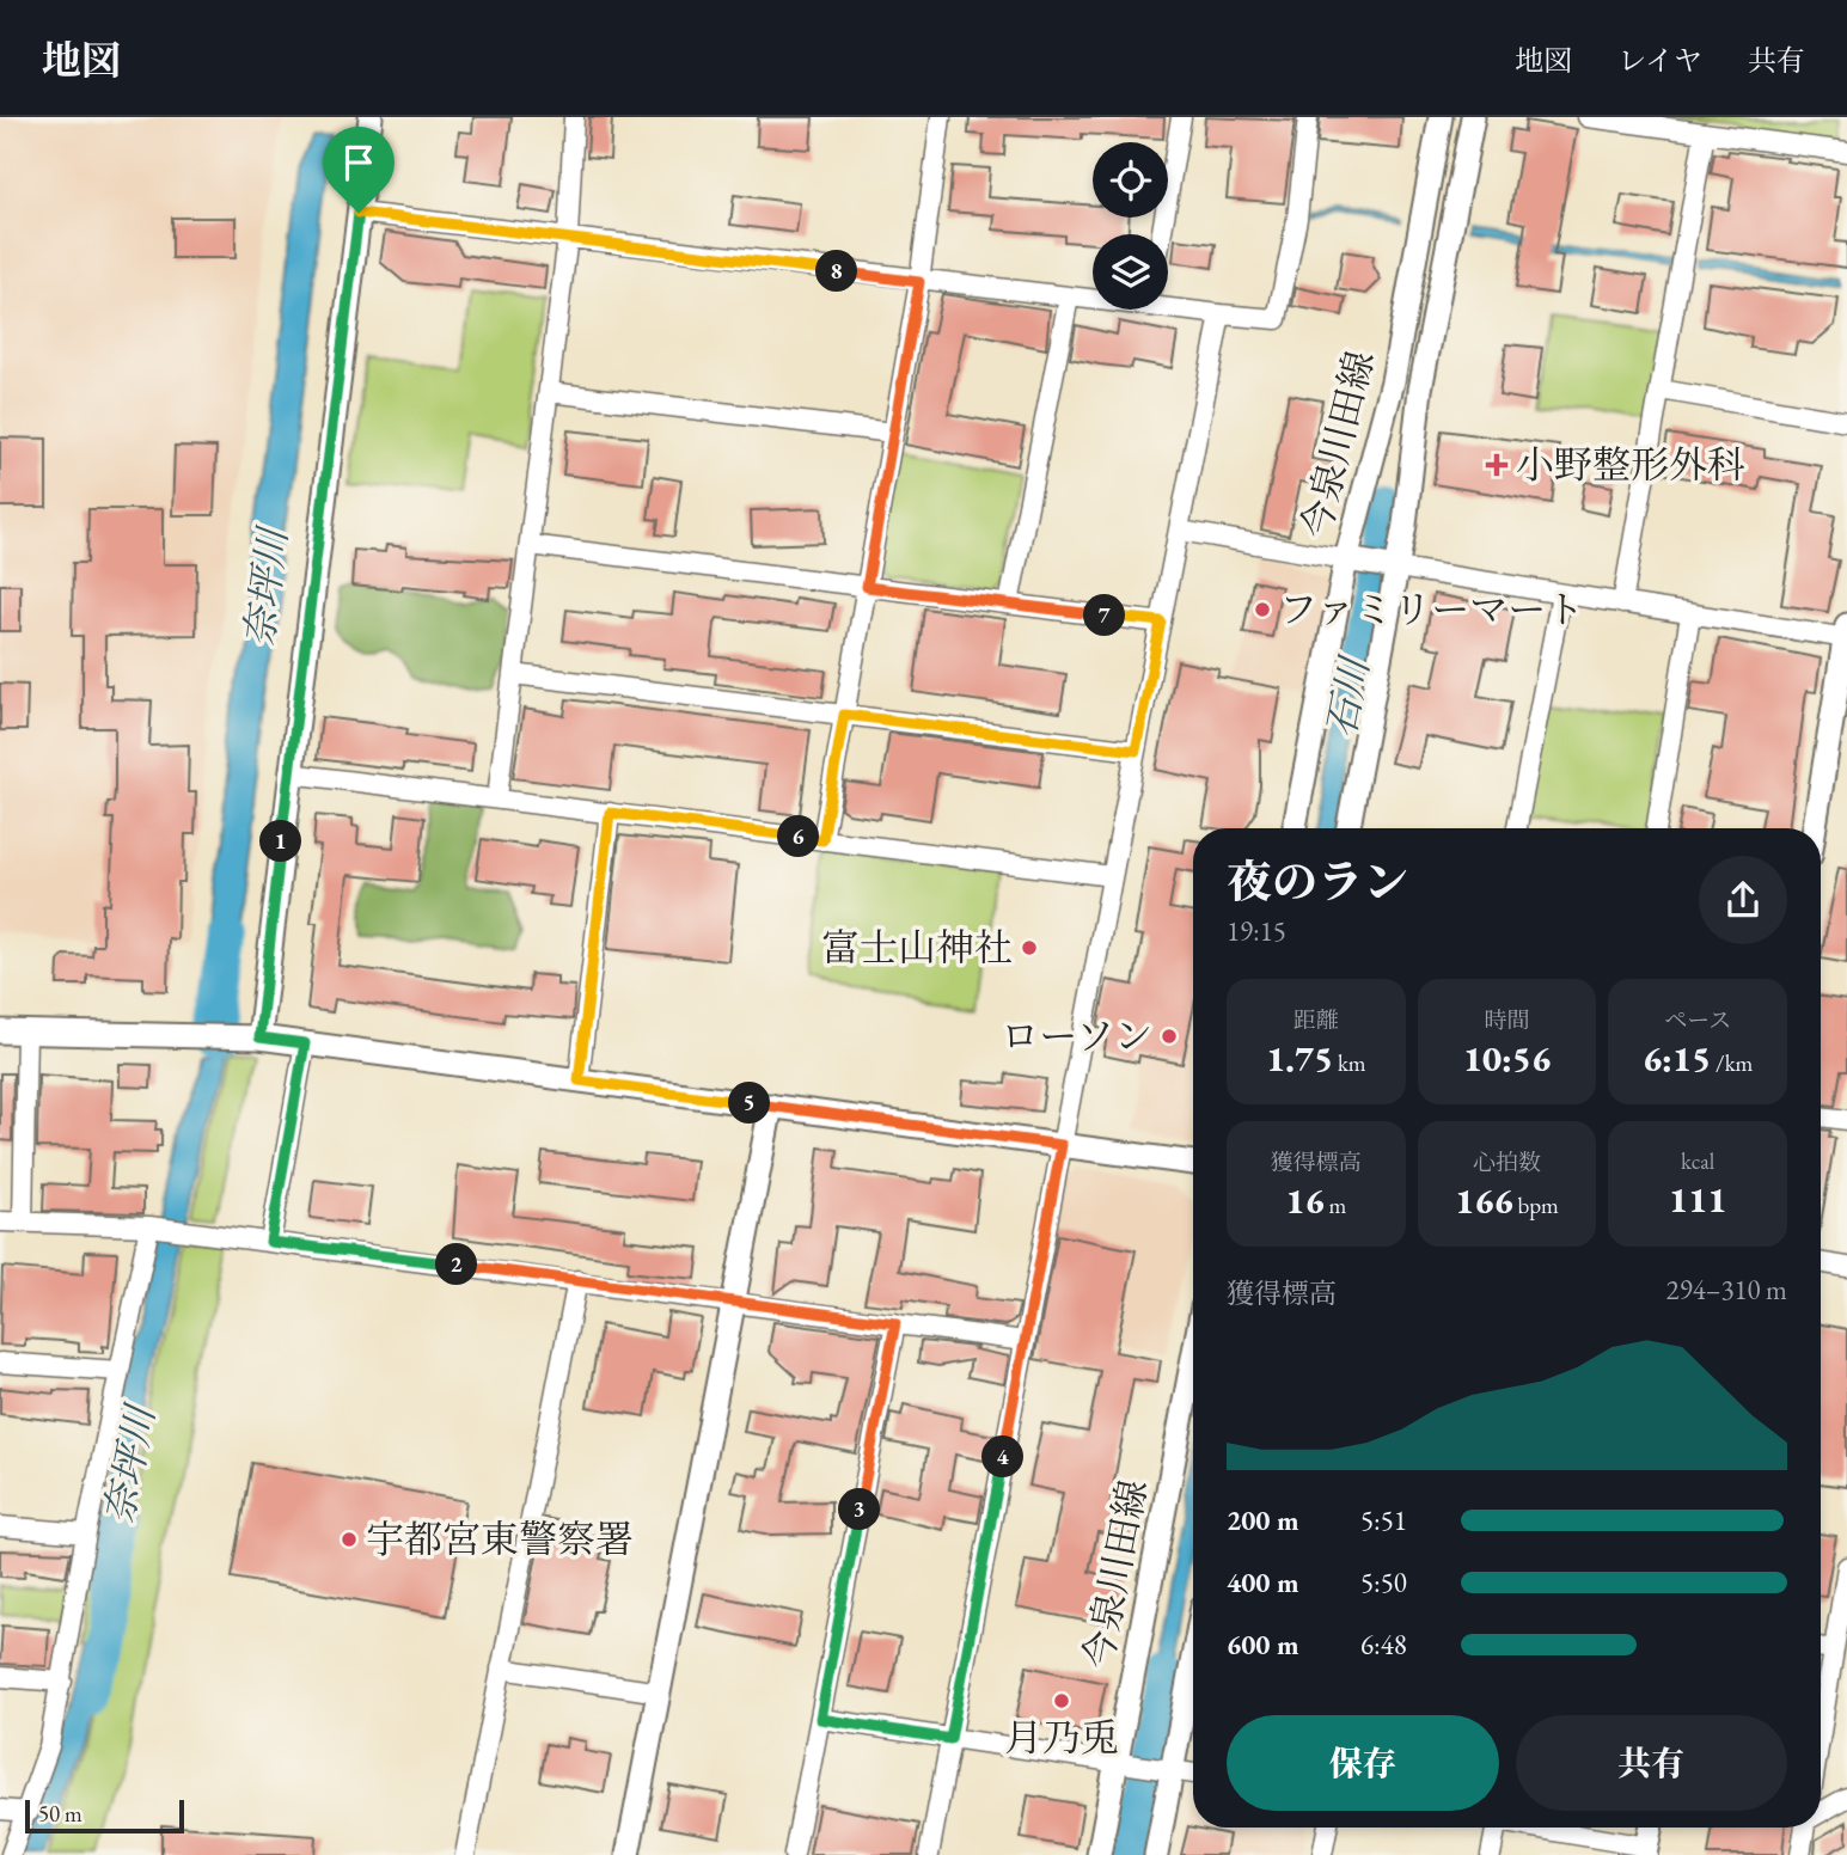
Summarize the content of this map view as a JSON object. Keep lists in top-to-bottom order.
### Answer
{
  "streets": {
    "street": ["今泉川田線"]
  },
  "water": ["奈坪川", "石川"],
  "places": {
    "health": ["小野整形外科"],
    "other": [
      "ファミリーマート",
      "富士山神社",
      "ローソン",
      "宇都宮東警察署",
      "月乃兎"
    ]
  },
  "scale_bar": "50 m",
  "page": {
    "header": "地図",
    "nav": ["地図", "レイヤ", "共有"],
    "pins": [
      "8",
      "7",
      "6",
      "1",
      "5",
      "2",
      "4",
      "3"
    ],
    "heading": ["夜のラン", "19:15"],
    "stats": [
      ["距離", "1.75 km"],
      ["時間", "10:56"],
      ["ペース", "6:15 /km"],
      ["獲得標高", "16 m"],
      ["心拍数", "166 bpm"],
      ["kcal", "111"]
    ],
    "chart": ["獲得標高", "294–310 m"],
    "list": [
      {
        "name": "200 m",
        "note": "5:51"
      },
      {
        "name": "400 m",
        "note": "5:50"
      },
      {
        "name": "600 m",
        "note": "6:48"
      }
    ],
    "buttons": ["保存", "共有"],
    "scale": "50 m"
  }
}
